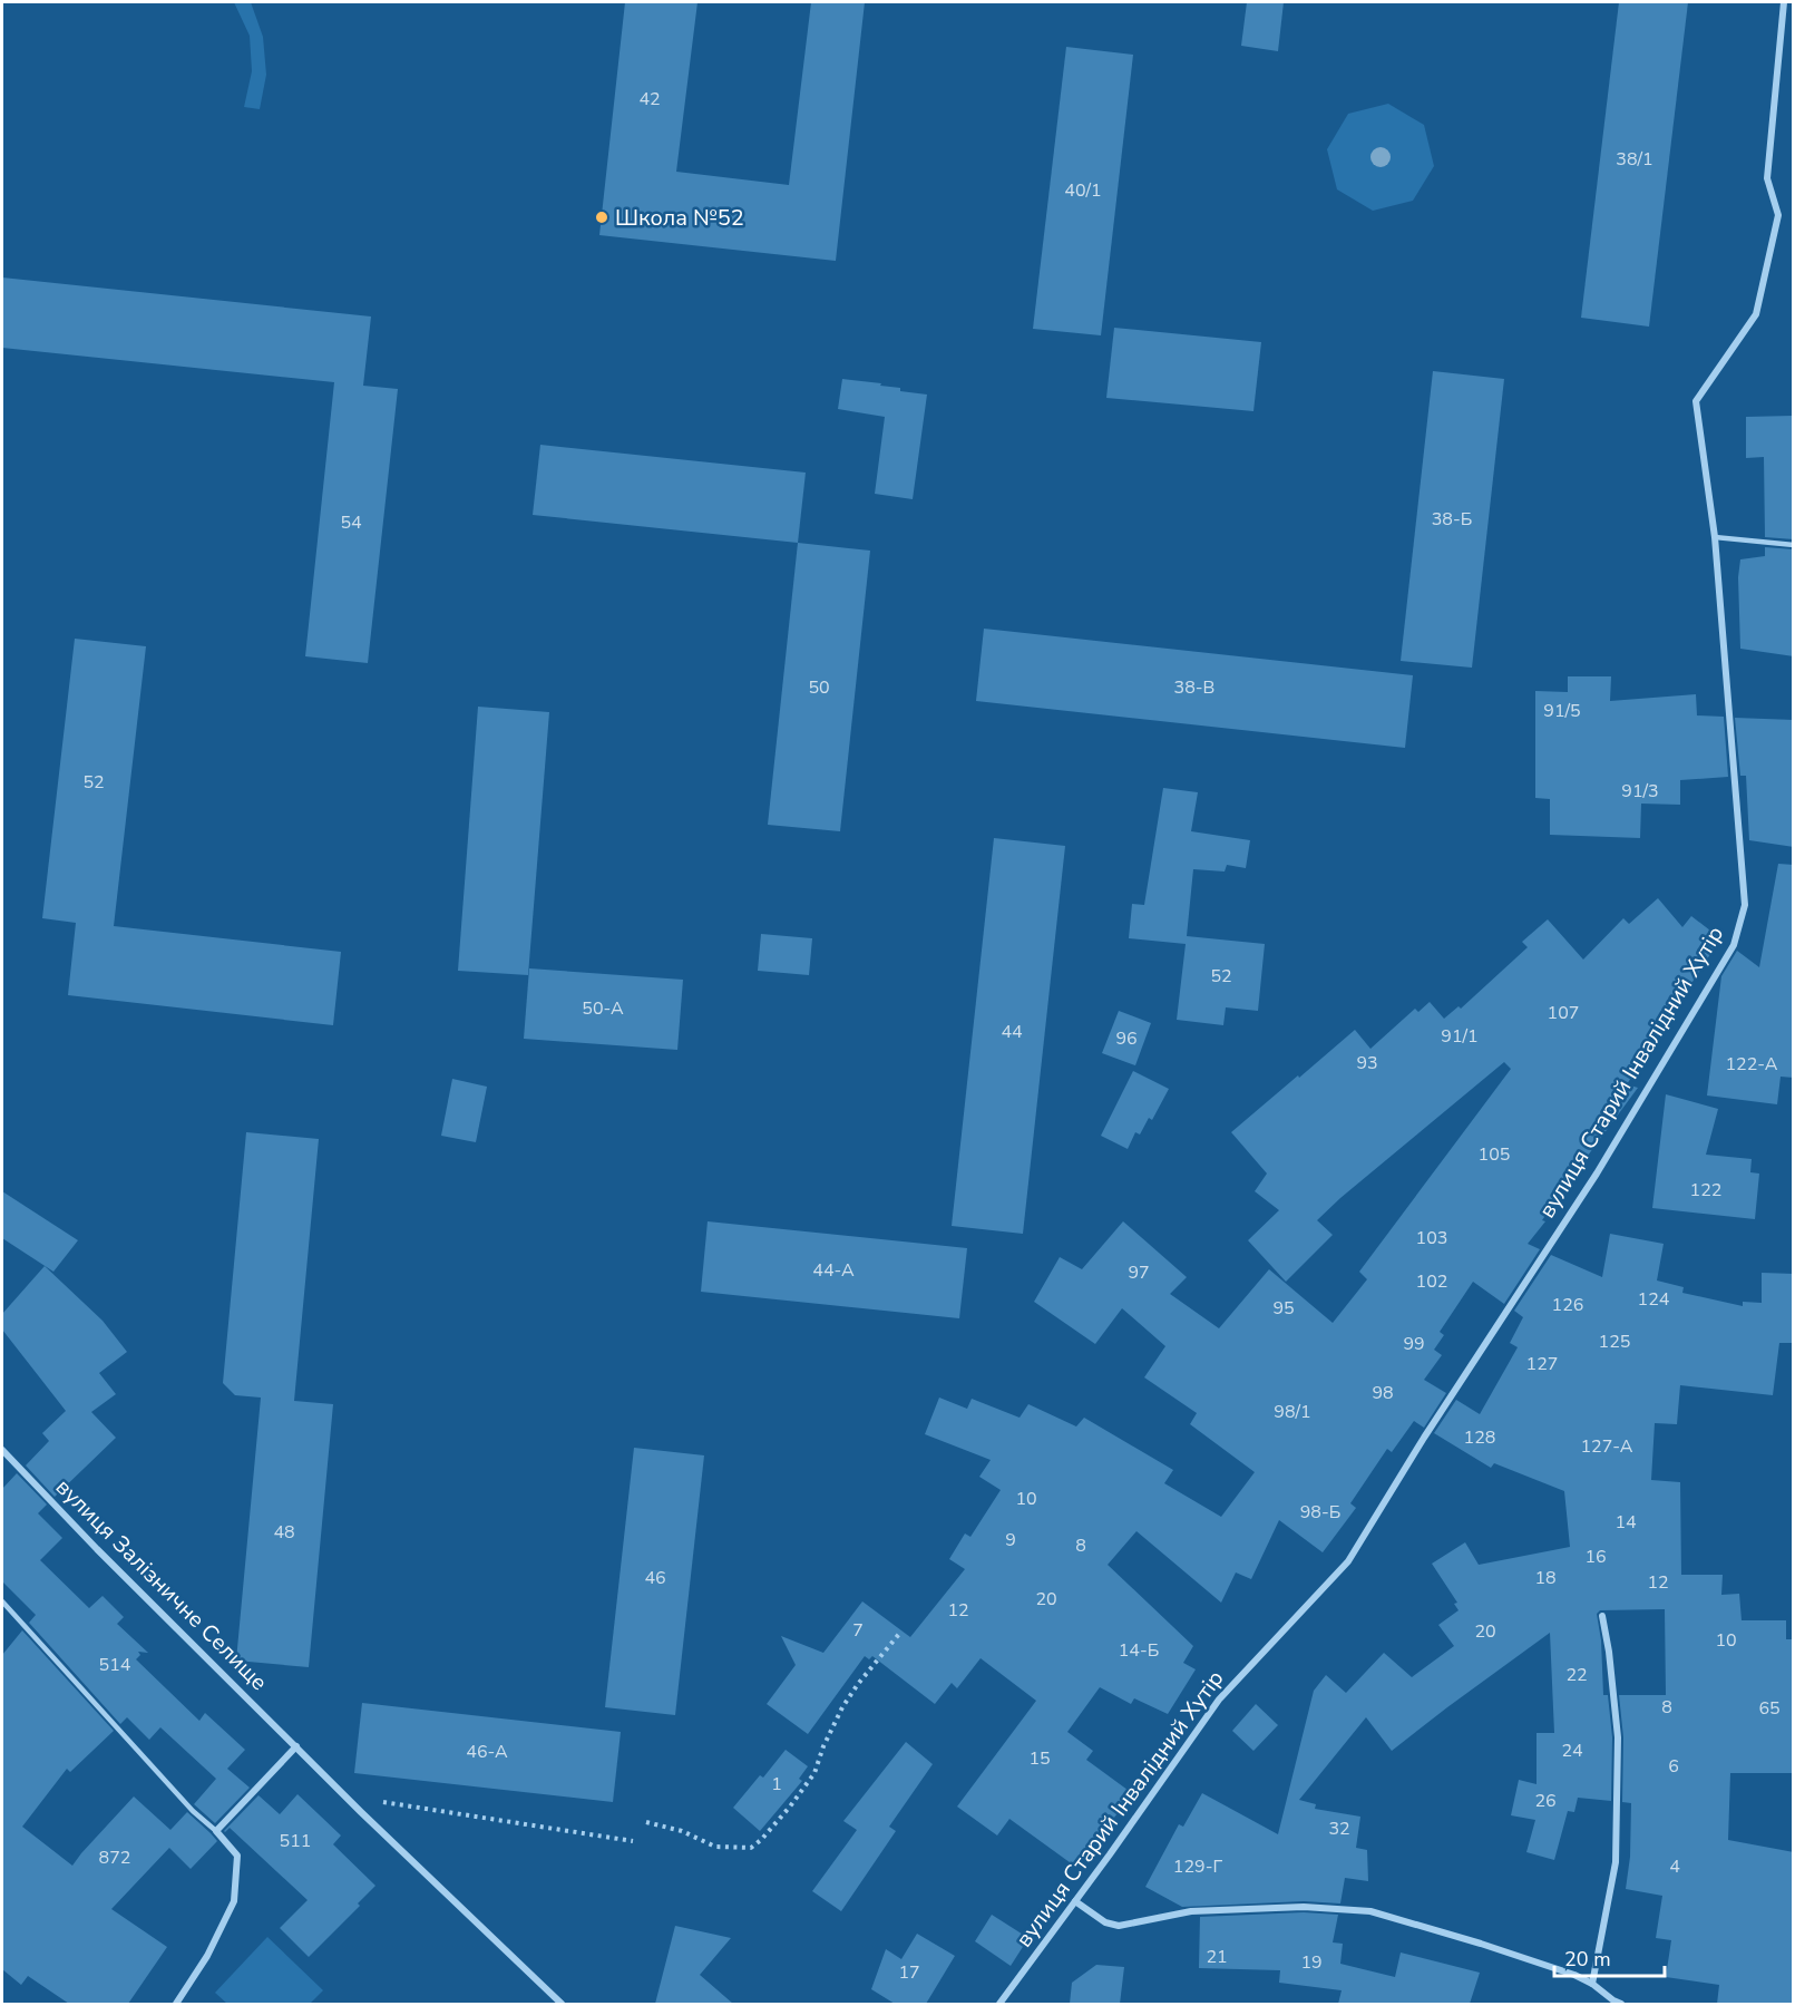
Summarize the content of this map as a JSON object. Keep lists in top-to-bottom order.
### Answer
{
  "streets": {
    "street": ["вулиця Старий Інвалідний Хутір", "вулиця Залізничне Селище"]
  },
  "places": ["Школа №52"],
  "house_numbers": [
    "42",
    "38/1",
    "40/1",
    "38-Б",
    "54",
    "50",
    "38-В",
    "91/5",
    "52",
    "91/3",
    "52",
    "50-А",
    "107",
    "44",
    "91/1",
    "96",
    "93",
    "122-А",
    "105",
    "122",
    "103",
    "44-А",
    "97",
    "102",
    "124",
    "126",
    "95",
    "125",
    "99",
    "127",
    "98",
    "98/1",
    "128",
    "127-А",
    "10",
    "98-Б",
    "14",
    "48",
    "9",
    "8",
    "16",
    "46",
    "18",
    "12",
    "20",
    "12",
    "7",
    "20",
    "10",
    "14-Б",
    "514",
    "22",
    "8",
    "65",
    "24",
    "46-А",
    "15",
    "6",
    "1",
    "26",
    "32",
    "511",
    "872",
    "129-Г",
    "4",
    "21",
    "19",
    "17"
  ],
  "scale_bar": "20 m"
}
